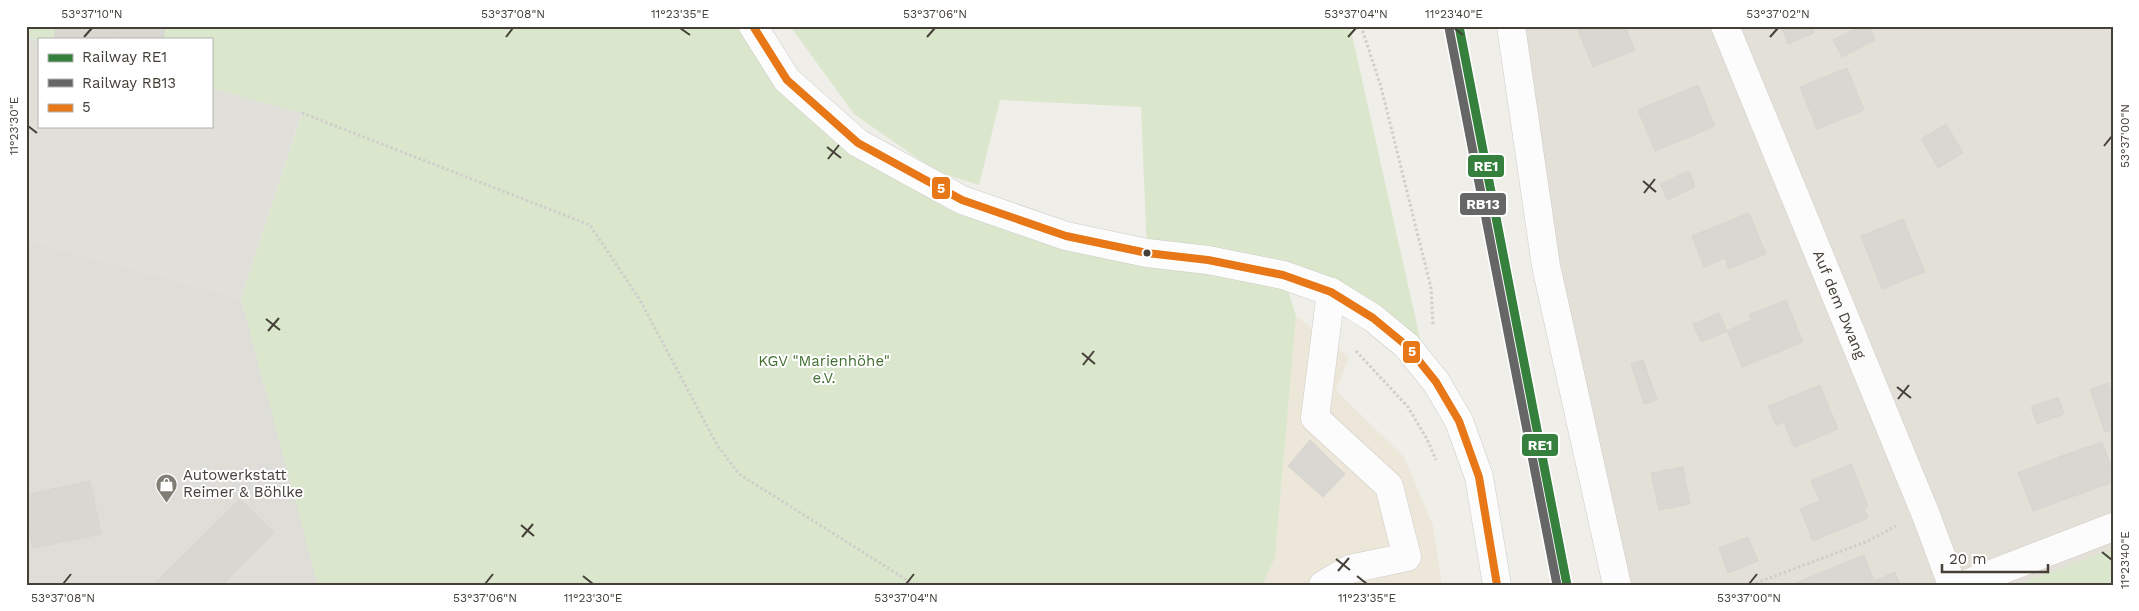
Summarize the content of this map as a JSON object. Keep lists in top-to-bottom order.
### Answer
{
  "streets": {
    "street": ["Auf dem Dwang"]
  },
  "parks": ["KGV \"Marienhöhe\" e.V."],
  "places": {
    "shop": ["Autowerkstatt Reimer & Böhlke"]
  },
  "lines": ["rail line RE1", "transit line 5", "rail line RB13"],
  "legend": ["Railway RE1", "Railway RB13", "5"],
  "scale_bar": "20 m",
  "coordinates": [
    "53°37'10\"N",
    "53°37'08\"N",
    "11°23'35\"E",
    "53°37'06\"N",
    "53°37'04\"N",
    "11°23'40\"E",
    "53°37'02\"N",
    "11°23'30\"E",
    "53°37'00\"N"
  ]
}
